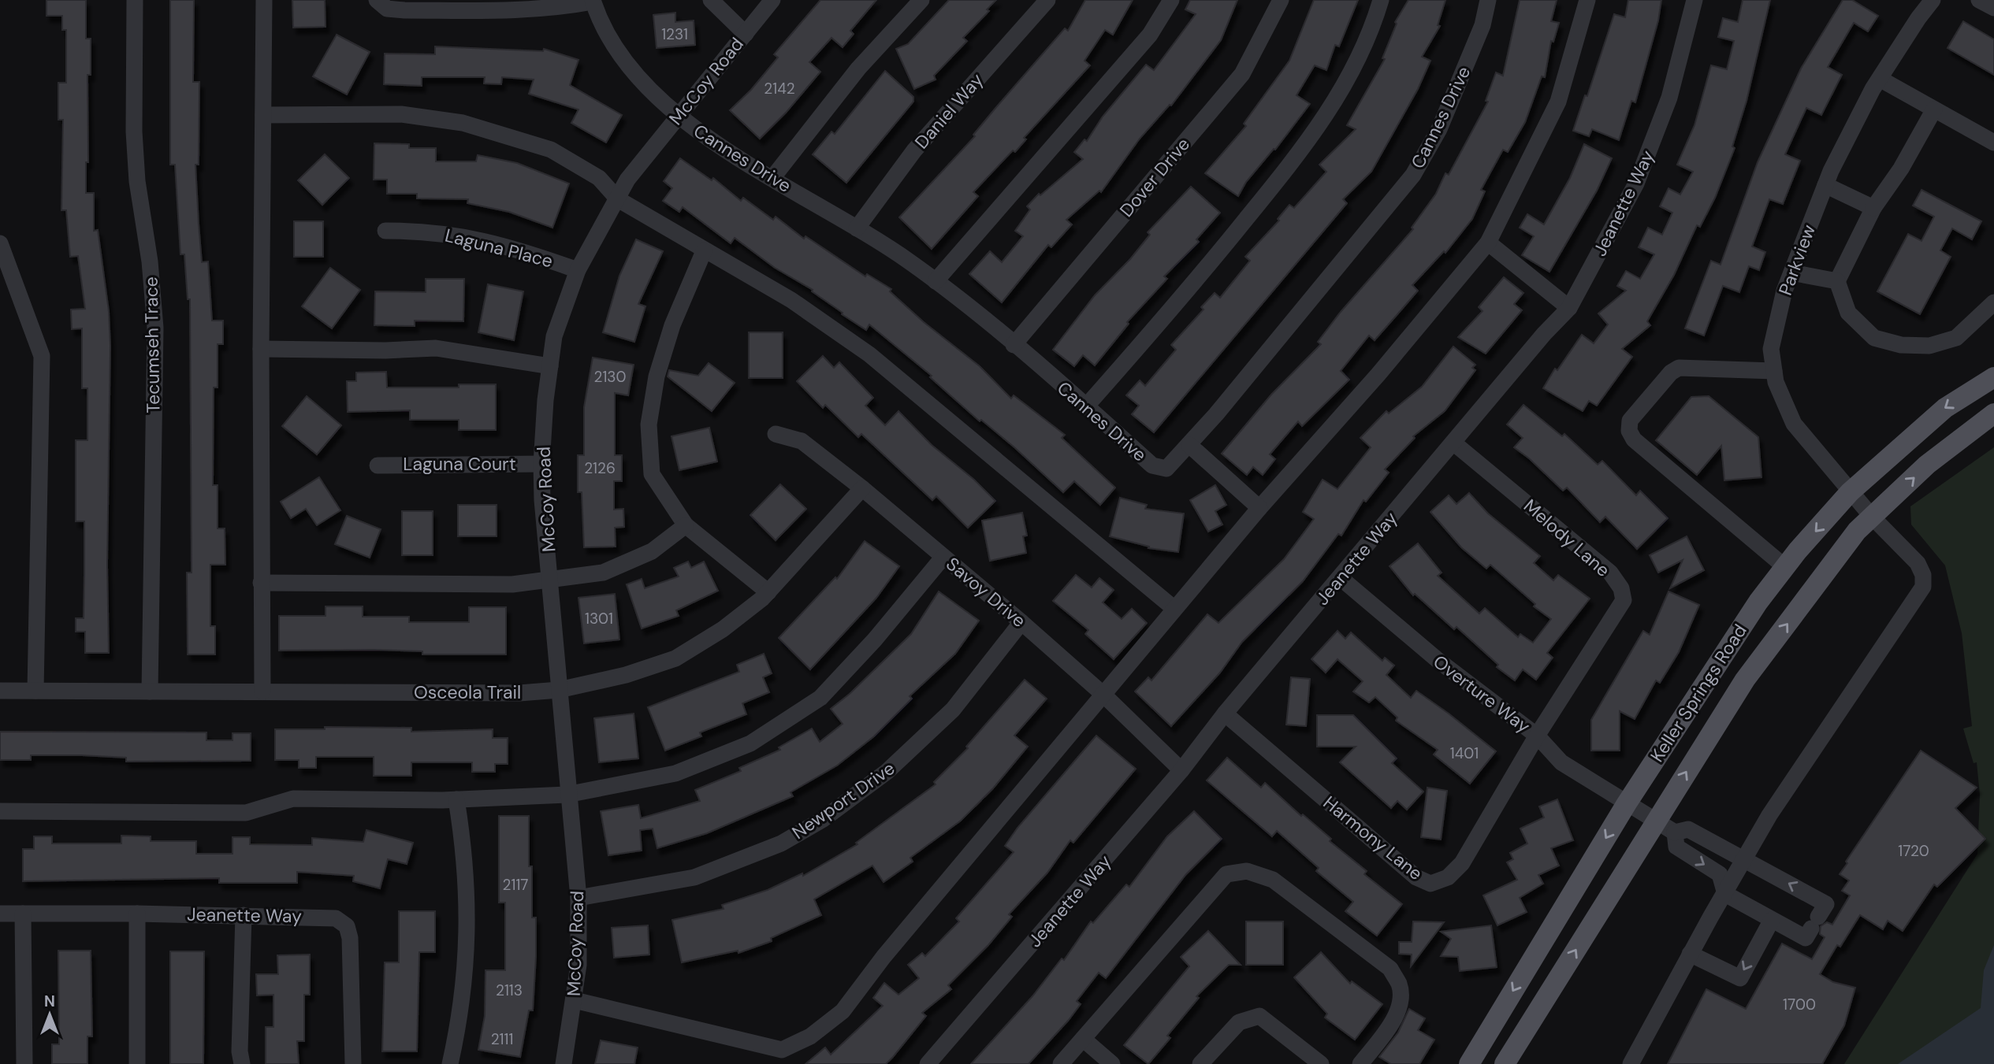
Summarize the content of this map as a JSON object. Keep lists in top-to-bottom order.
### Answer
{
  "streets": {
    "main road": ["Keller Springs Road"],
    "street": [
      "McCoy Road",
      "Daniel Way",
      "Cannes Drive",
      "Dover Drive",
      "Jeanette Way",
      "Laguna Place",
      "Parkview",
      "Tecumseh Trace",
      "Laguna Court",
      "Melody Lane",
      "Savoy Drive",
      "Osceola Trail",
      "Overture Way",
      "Newport Drive",
      "Harmony Lane"
    ]
  },
  "crossings": [
    ["McCoy Road", "Cannes Drive"],
    ["McCoy Road", "Laguna Place"],
    ["McCoy Road", "Laguna Court"],
    ["McCoy Road", "Osceola Trail"],
    ["McCoy Road", "Newport Drive"],
    ["Daniel Way", "Cannes Drive"],
    ["Cannes Drive", "Dover Drive"],
    ["Jeanette Way", "Melody Lane"],
    ["Jeanette Way", "Savoy Drive"],
    ["Jeanette Way", "Overture Way"],
    ["Jeanette Way", "Harmony Lane"],
    ["Parkview", "Keller Springs Road"],
    ["Tecumseh Trace", "Osceola Trail"],
    ["Melody Lane", "Overture Way"],
    ["Melody Lane", "Harmony Lane"],
    ["Savoy Drive", "Osceola Trail"],
    ["Savoy Drive", "Newport Drive"],
    ["Keller Springs Road", "Overture Way"],
    ["Overture Way", "Harmony Lane"]
  ],
  "house_numbers": [
    "1231",
    "2142",
    "2130",
    "2126",
    "1301",
    "1401",
    "1720",
    "2117",
    "2113",
    "1700",
    "2111"
  ],
  "north": "top"
}
